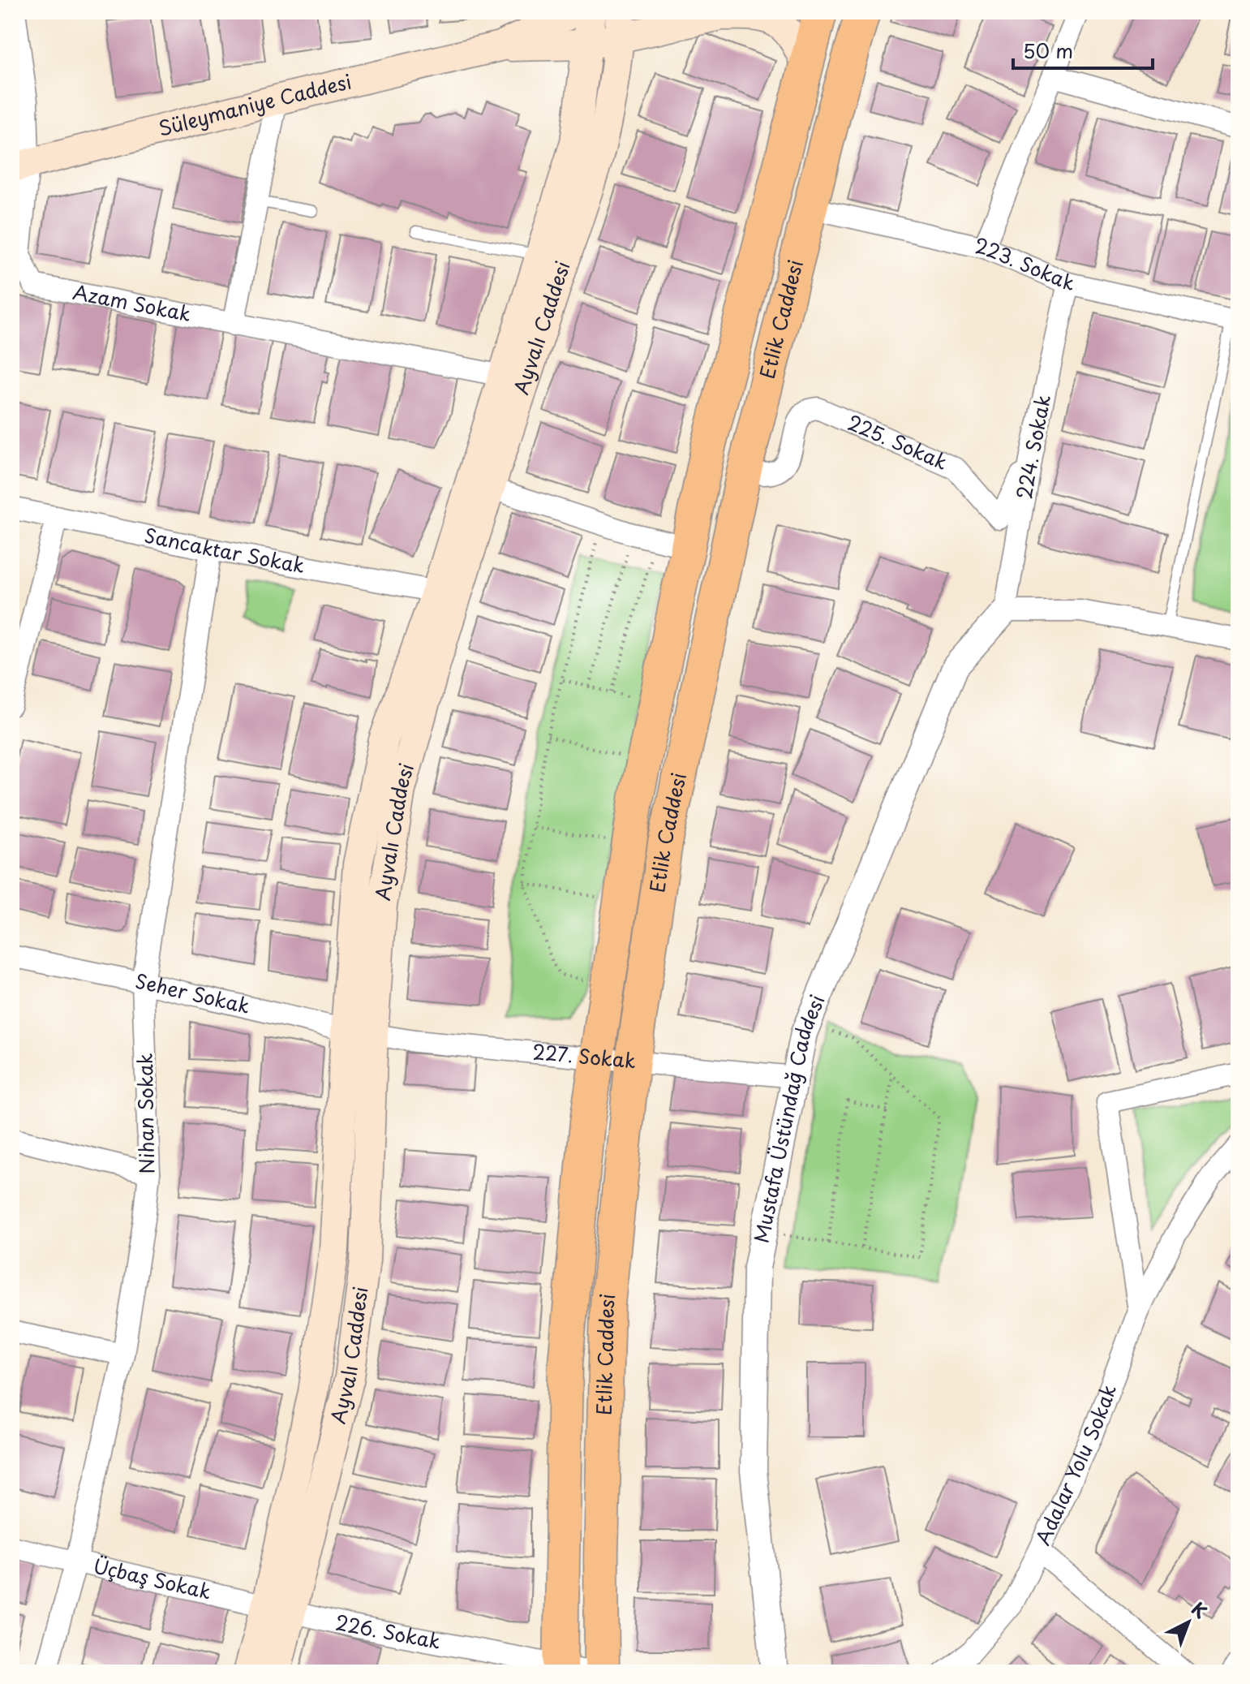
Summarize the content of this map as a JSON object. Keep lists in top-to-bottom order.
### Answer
{
  "streets": {
    "main road": ["Süleymaniye Caddesi", "Etlik Caddesi", "Ayvalı Caddesi"],
    "street": [
      "223. Sokak",
      "Azam Sokak",
      "225. Sokak",
      "224. Sokak",
      "Sancaktar Sokak",
      "Seher Sokak",
      "227. Sokak",
      "Nihan Sokak",
      "Mustafa Üstündağ Caddesi",
      "Adalar Yolu Sokak",
      "Üçbaş Sokak",
      "226. Sokak"
    ]
  },
  "crossings": [
    ["Süleymaniye Caddesi", "Azam Sokak"],
    ["Süleymaniye Caddesi", "Etlik Caddesi"],
    ["Süleymaniye Caddesi", "Ayvalı Caddesi"],
    ["223. Sokak", "Etlik Caddesi"],
    ["223. Sokak", "224. Sokak"],
    ["Azam Sokak", "Ayvalı Caddesi"],
    ["Etlik Caddesi", "225. Sokak"],
    ["Etlik Caddesi", "227. Sokak"],
    ["Etlik Caddesi", "226. Sokak"],
    ["Ayvalı Caddesi", "Sancaktar Sokak"],
    ["Ayvalı Caddesi", "Seher Sokak"],
    ["Ayvalı Caddesi", "227. Sokak"],
    ["Ayvalı Caddesi", "Üçbaş Sokak"],
    ["Ayvalı Caddesi", "226. Sokak"],
    ["225. Sokak", "224. Sokak"],
    ["224. Sokak", "Mustafa Üstündağ Caddesi"],
    ["Sancaktar Sokak", "Nihan Sokak"],
    ["Seher Sokak", "227. Sokak"],
    ["Seher Sokak", "Nihan Sokak"],
    ["227. Sokak", "Mustafa Üstündağ Caddesi"],
    ["Nihan Sokak", "Üçbaş Sokak"],
    ["Üçbaş Sokak", "226. Sokak"]
  ],
  "scale_bar": "50 m",
  "north": "top right"
}
